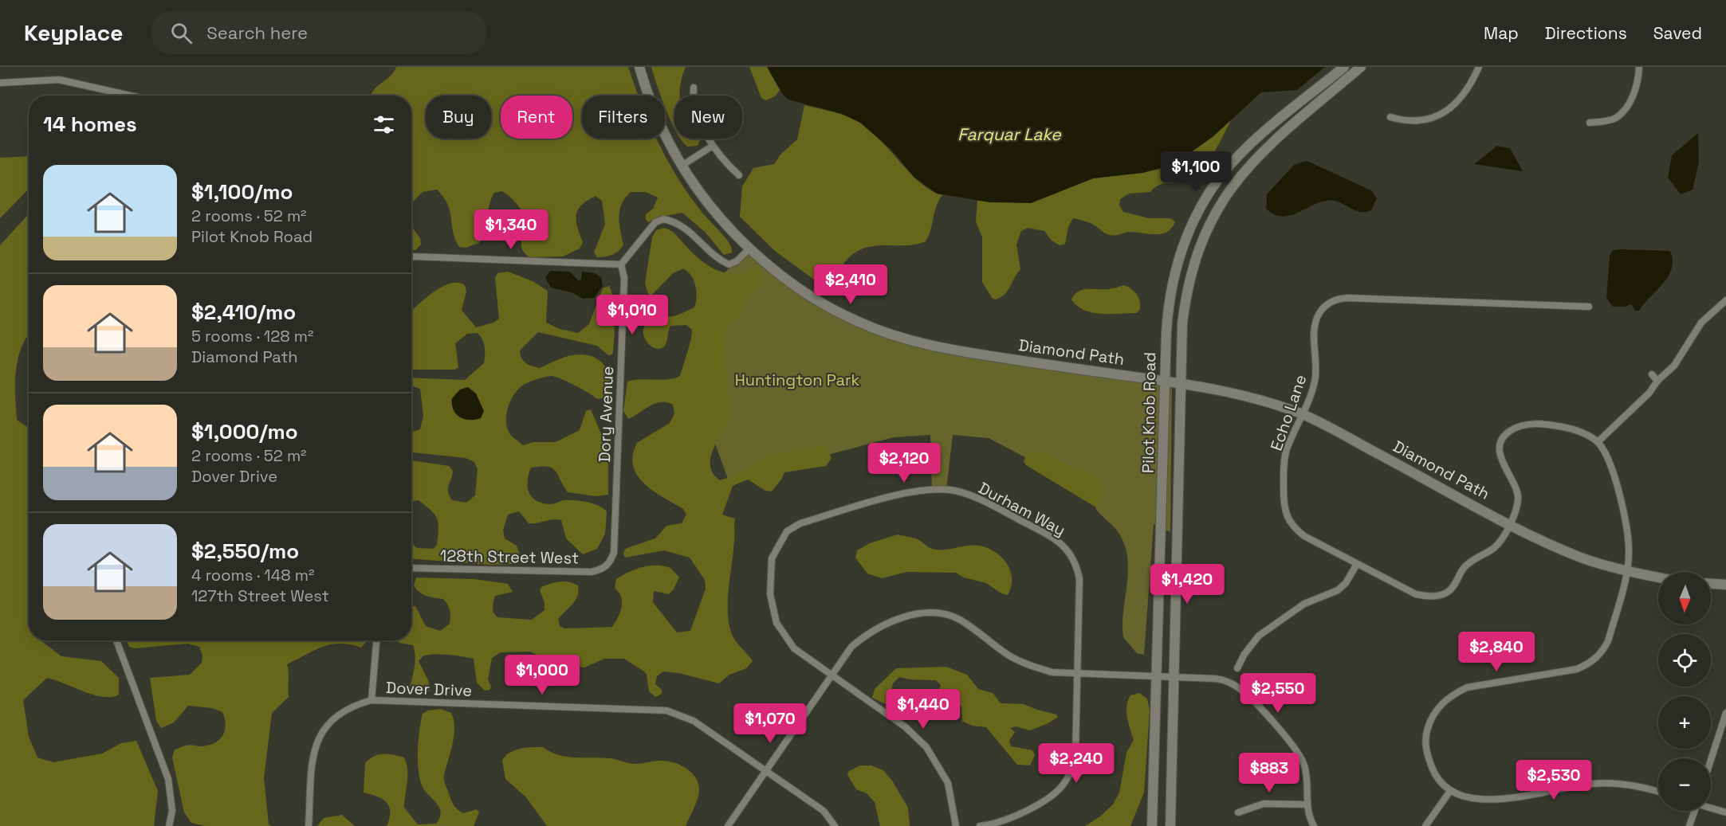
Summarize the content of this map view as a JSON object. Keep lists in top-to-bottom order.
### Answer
{
  "streets": {
    "main road": ["Diamond Path", "Pilot Knob Road"],
    "street": [
      "Echo Lane",
      "Dory Avenue",
      "Durham Way",
      "128th Street West",
      "Dover Drive"
    ]
  },
  "crossings": [
    ["Diamond Path", "Pilot Knob Road"],
    ["Diamond Path", "Echo Lane"],
    ["Dory Avenue", "128th Street West"]
  ],
  "water": ["Farquar Lake"],
  "parks": ["Huntington Park"],
  "north": "bottom",
  "page": {
    "header": "Keyplace",
    "search": "Search here",
    "nav": ["Map", "Directions", "Saved"],
    "chip": [
      "Buy",
      "Rent",
      "Filters",
      "New"
    ],
    "heading": "14 homes",
    "price": [
      "$1,100",
      "$1,340",
      "$2,410",
      "$1,010",
      "$2,120",
      "$1,420",
      "$2,840",
      "$1,000",
      "$2,550",
      "$1,440",
      "$1,070",
      "$2,240",
      "$883",
      "$2,530"
    ],
    "list": [
      {
        "name": "$1,100/mo",
        "note": "2 rooms · 52 m² · Pilot Knob Road"
      },
      {
        "name": "$2,410/mo",
        "note": "5 rooms · 128 m² · Diamond Path"
      },
      {
        "name": "$1,000/mo",
        "note": "2 rooms · 52 m² · Dover Drive"
      },
      {
        "name": "$2,550/mo",
        "note": "4 rooms · 148 m² · 127th Street West"
      }
    ],
    "map_buttons": ["+", "−"]
  }
}
